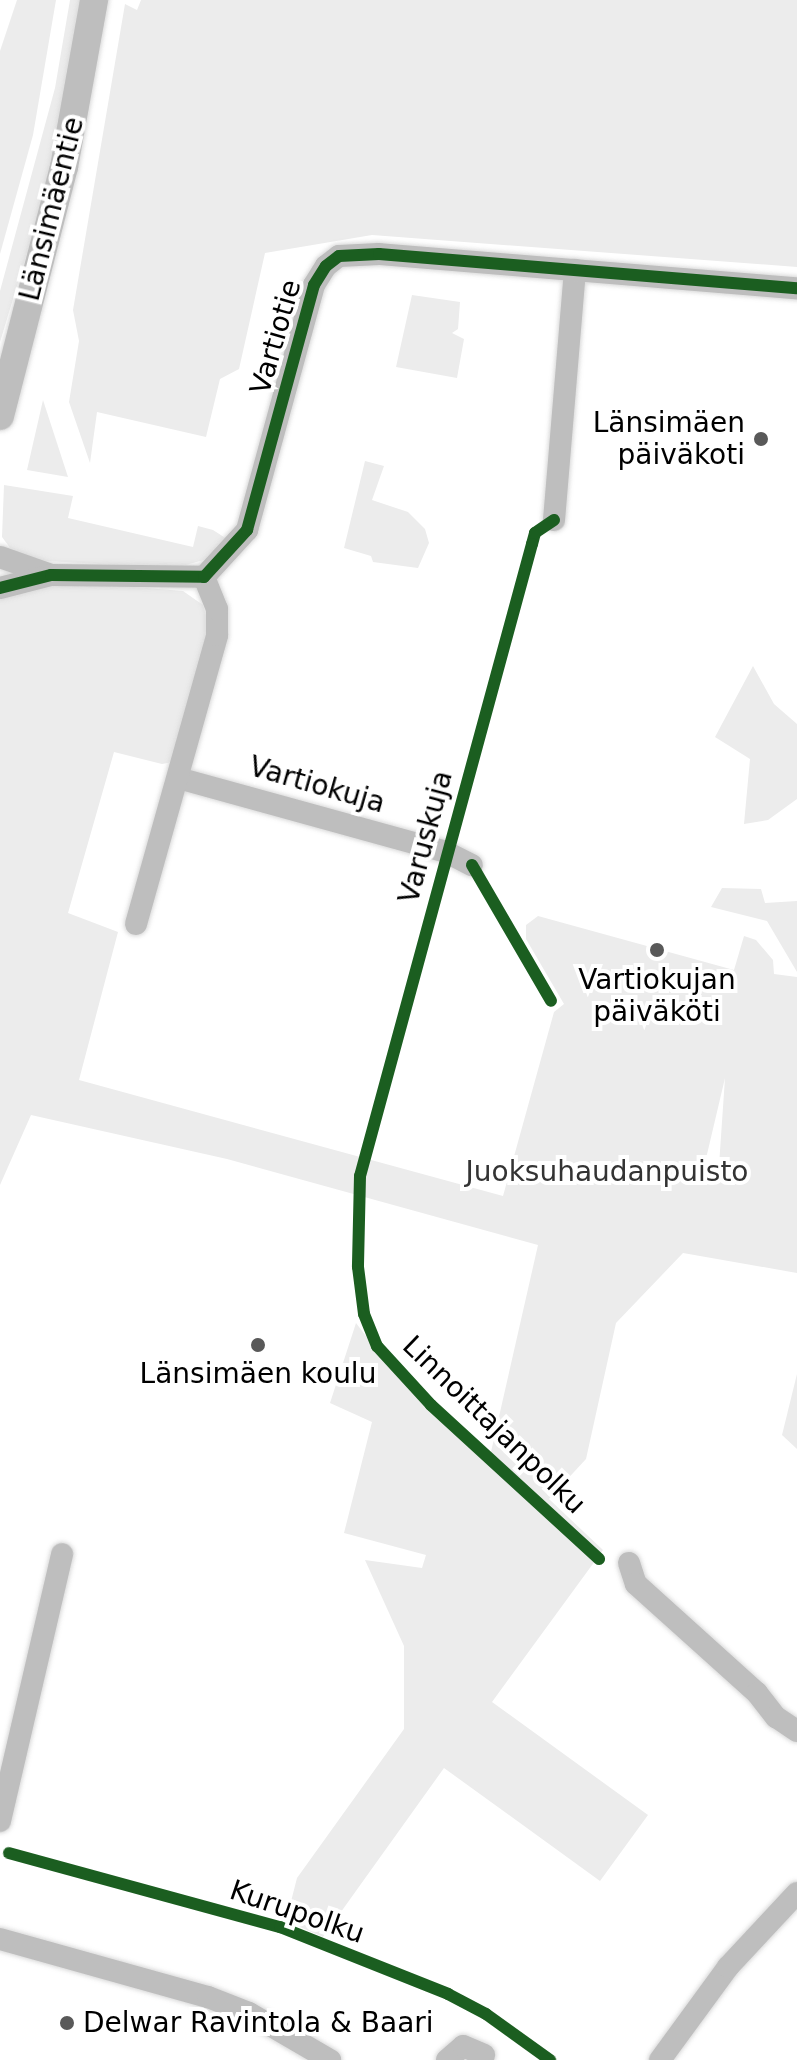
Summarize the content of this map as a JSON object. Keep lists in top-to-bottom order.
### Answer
{
  "streets": {
    "main road": ["Länsimäentie"],
    "street": ["Vartiotie", "Vartiokuja"],
    "cycle path": ["Varuskuja", "Kurupolku"]
  },
  "parks": ["Juoksuhaudanpuisto"],
  "places": [
    "Länsimäen päiväkoti",
    "Vartiokujan päiväköti",
    "Länsimäen koulu",
    "Delwar Ravintola & Baari"
  ]
}
